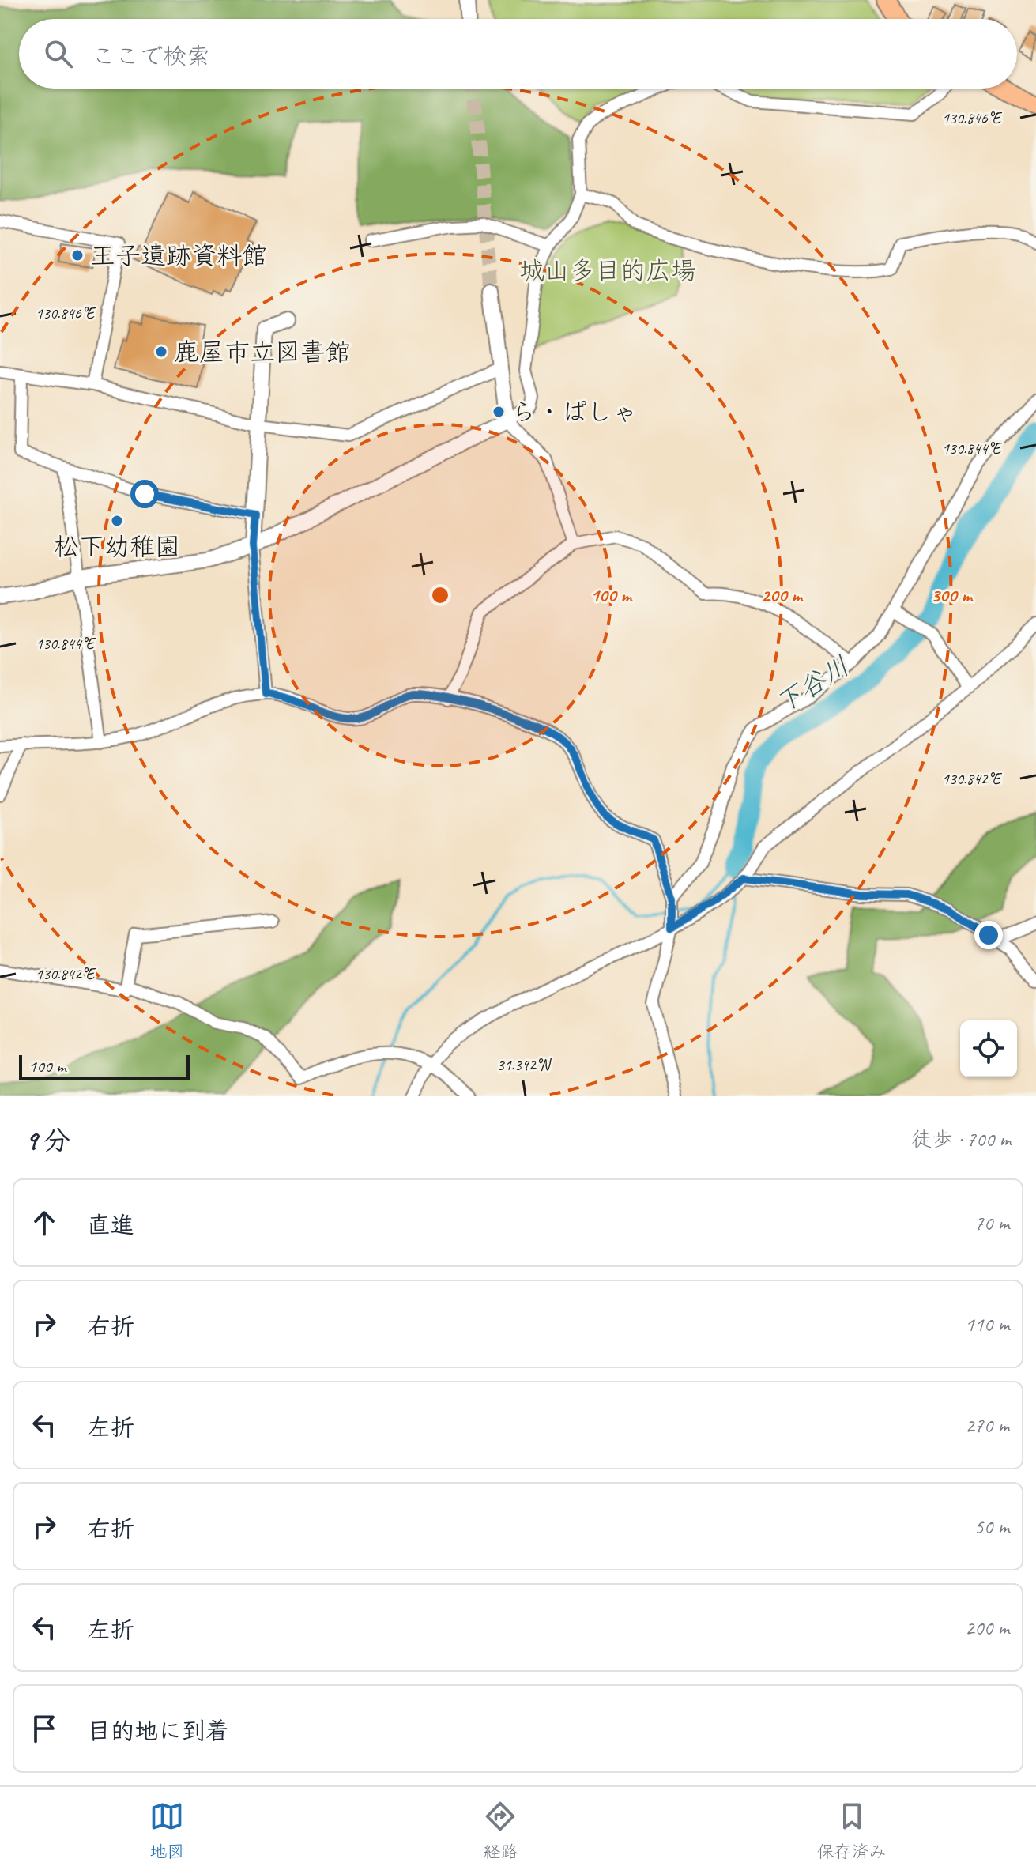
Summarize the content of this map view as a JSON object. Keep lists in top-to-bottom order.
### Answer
{
  "water": ["下谷川"],
  "parks": ["城山多目的広場"],
  "places": [
    "王子遺跡資料館",
    "鹿屋市立図書館",
    "ら・ぱしゃ",
    "松下幼稚園"
  ],
  "scale_bar": "100 m",
  "page": {
    "search": "ここで検索",
    "scale": "100 m",
    "heading": ["9 分", "徒歩 · 700 m"],
    "list": [
      ["直進", "70 m"],
      ["右折", "110 m"],
      ["左折", "270 m"],
      ["右折", "50 m"],
      ["左折", "200 m"],
      "目的地に到着"
    ],
    "nav": ["地図", "経路", "保存済み"]
  },
  "coordinates": [
    "130.846°E",
    "130.844°E",
    "130.842°E",
    "31.392°N"
  ],
  "rings": ["100 m", "200 m", "300 m"]
}
